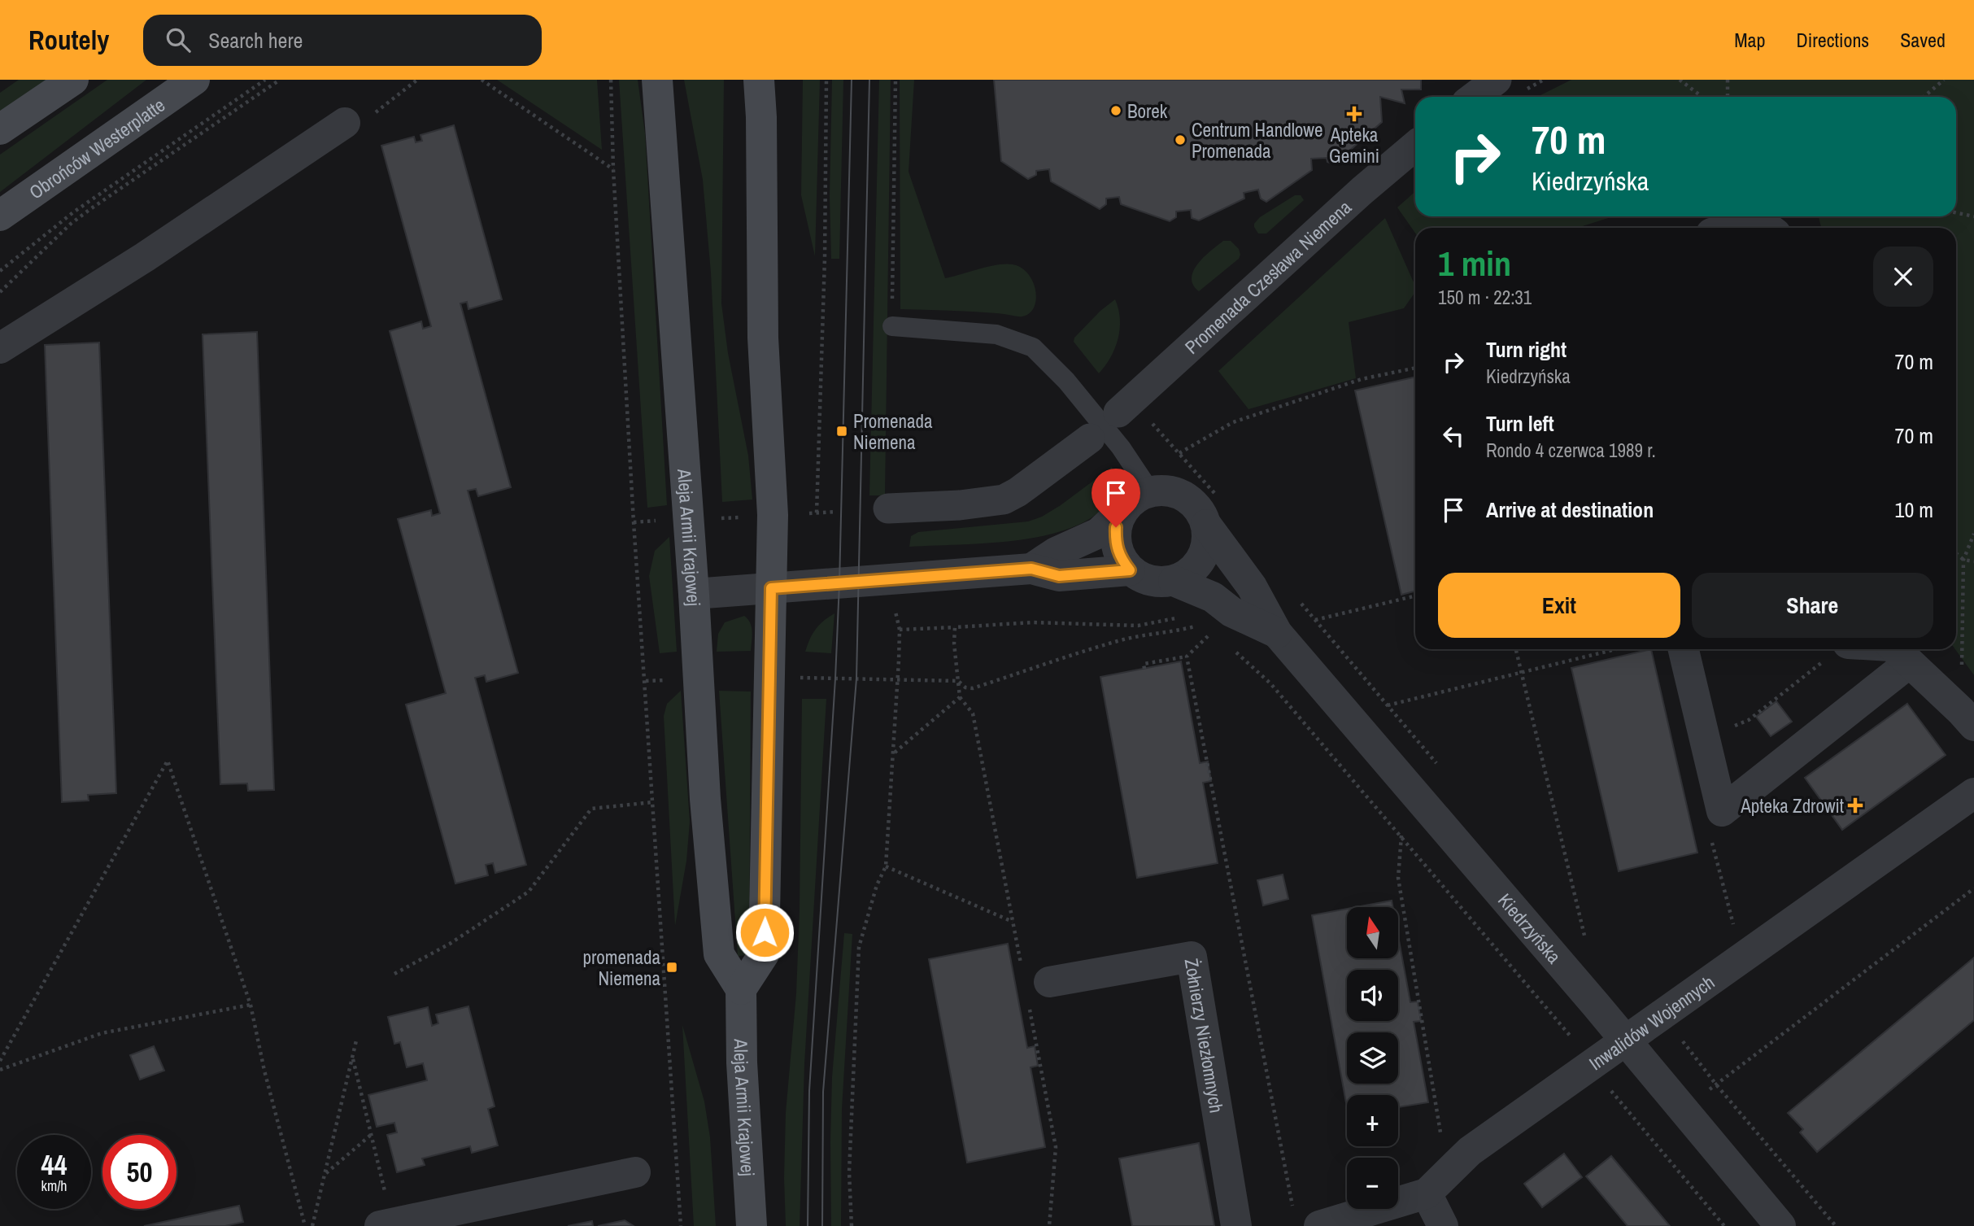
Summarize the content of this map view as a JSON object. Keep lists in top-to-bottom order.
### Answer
{
  "streets": {
    "main road": ["Obrońców Westerplatte", "Aleja Armii Krajowej"],
    "street": [
      "Promenada Czesława Niemena",
      "Kiedrzyńska",
      "Inwalidów Wojennych",
      "Żołnierzy Niezłomnych"
    ]
  },
  "crossings": [
    ["Kiedrzyńska", "Inwalidów Wojennych"]
  ],
  "places": {
    "other": ["Borek", "Centrum Handlowe Promenada"],
    "health": ["Apteka Gemini", "Apteka Zdrowit"],
    "transit": ["Promenada Niemena", "promenada Niemena"]
  },
  "north": "top",
  "page": {
    "header": "Routely",
    "search": "Search here",
    "nav": ["Map", "Directions", "Saved"],
    "turn": ["70 m", "Kiedrzyńska"],
    "heading": ["1 min", "150 m · 22:31"],
    "list": [
      {
        "name": "Turn right",
        "note": "Kiedrzyńska",
        "value": "70 m"
      },
      {
        "name": "Turn left",
        "note": "Rondo 4 czerwca 1989 r.",
        "value": "70 m"
      },
      {
        "name": "Arrive at destination",
        "value": "10 m"
      }
    ],
    "buttons": ["Exit", "Share"],
    "map_buttons": ["+", "−"],
    "speed": "44 km/h",
    "limit": "50"
  }
}
